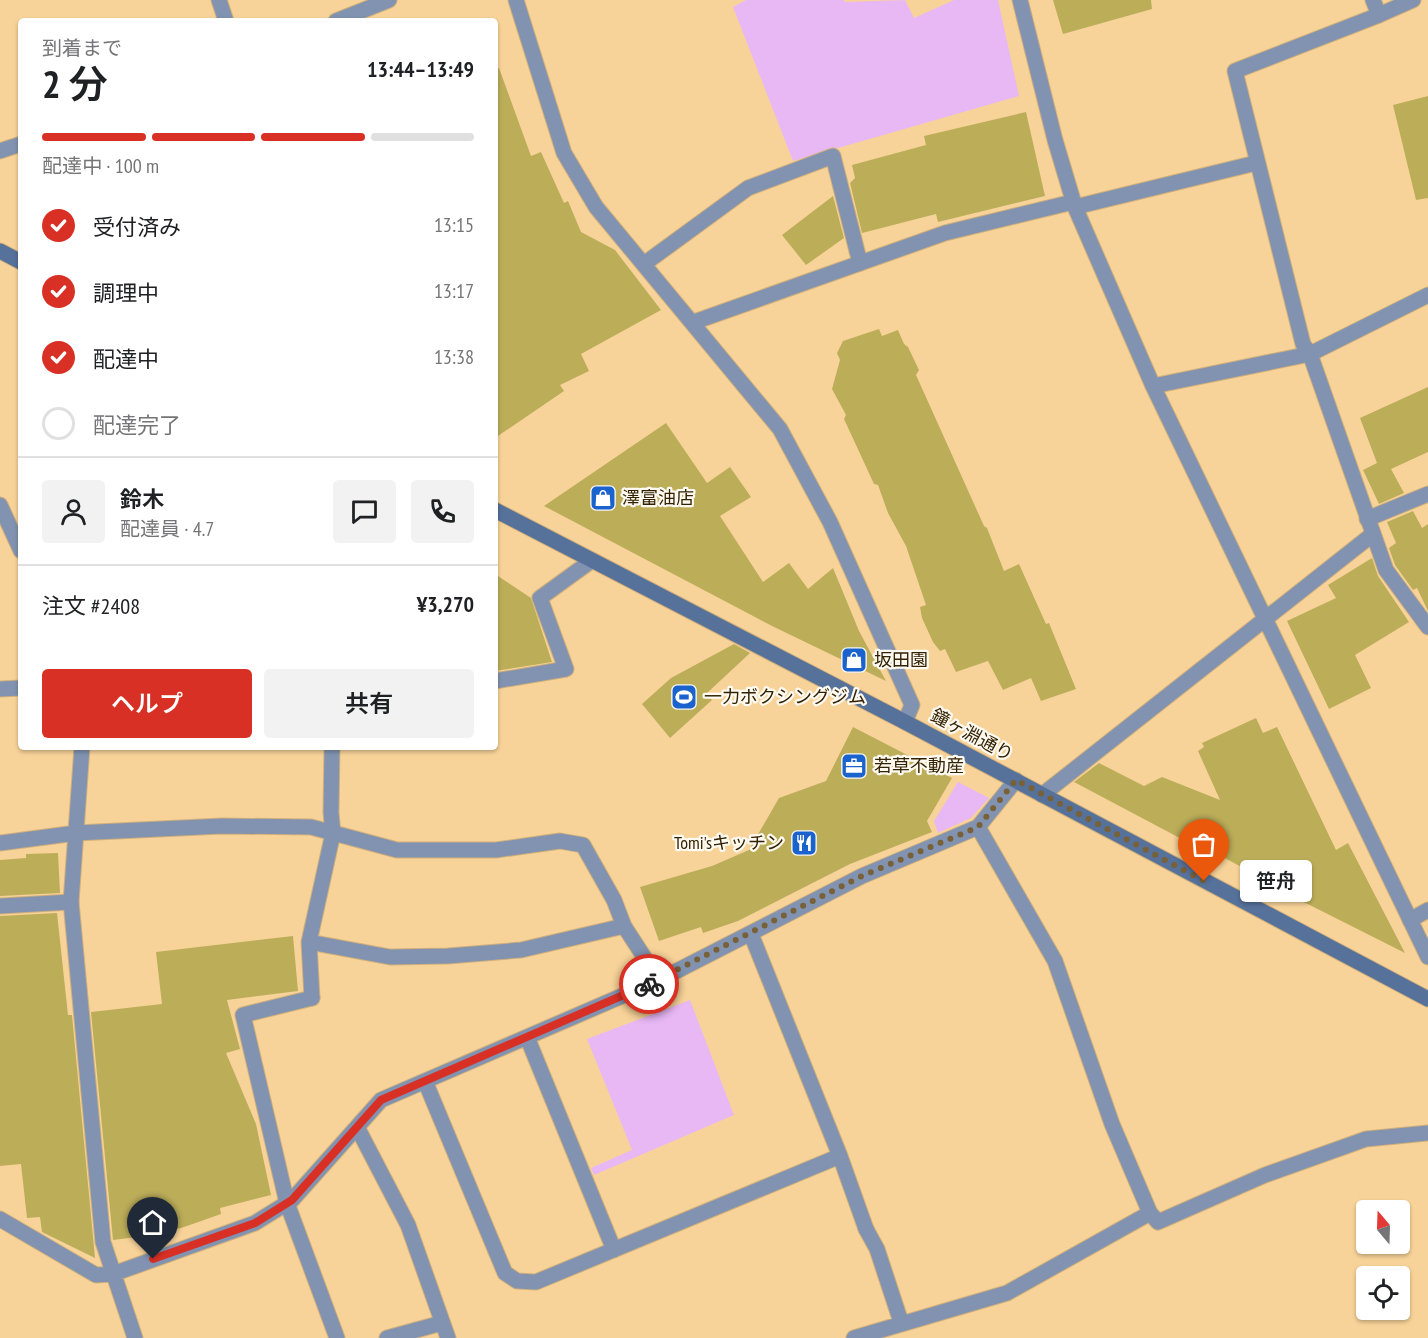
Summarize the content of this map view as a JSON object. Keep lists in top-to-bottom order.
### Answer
{
  "streets": {
    "main road": ["鐘ヶ淵通り"]
  },
  "places": {
    "shop": ["澤富油店", "坂田園"],
    "sports": ["一力ボクシングジム"],
    "office": ["若草不動産"],
    "restaurant": ["Tomi'sキッチン"],
    "other": ["笹舟"]
  },
  "north": "top",
  "page": {
    "heading": ["2 分", "到着まで", "13:44–13:49"],
    "panel": [
      "鈴木",
      "配達員 · 4.7",
      "注文 #2408",
      "¥3,270"
    ],
    "bar": "配達中 · 100 m",
    "list": [
      ["受付済み", "13:15"],
      ["調理中", "13:17"],
      ["配達中", "13:38"],
      "配達完了"
    ],
    "buttons": ["ヘルプ", "共有"],
    "bubble": "笹舟"
  }
}
